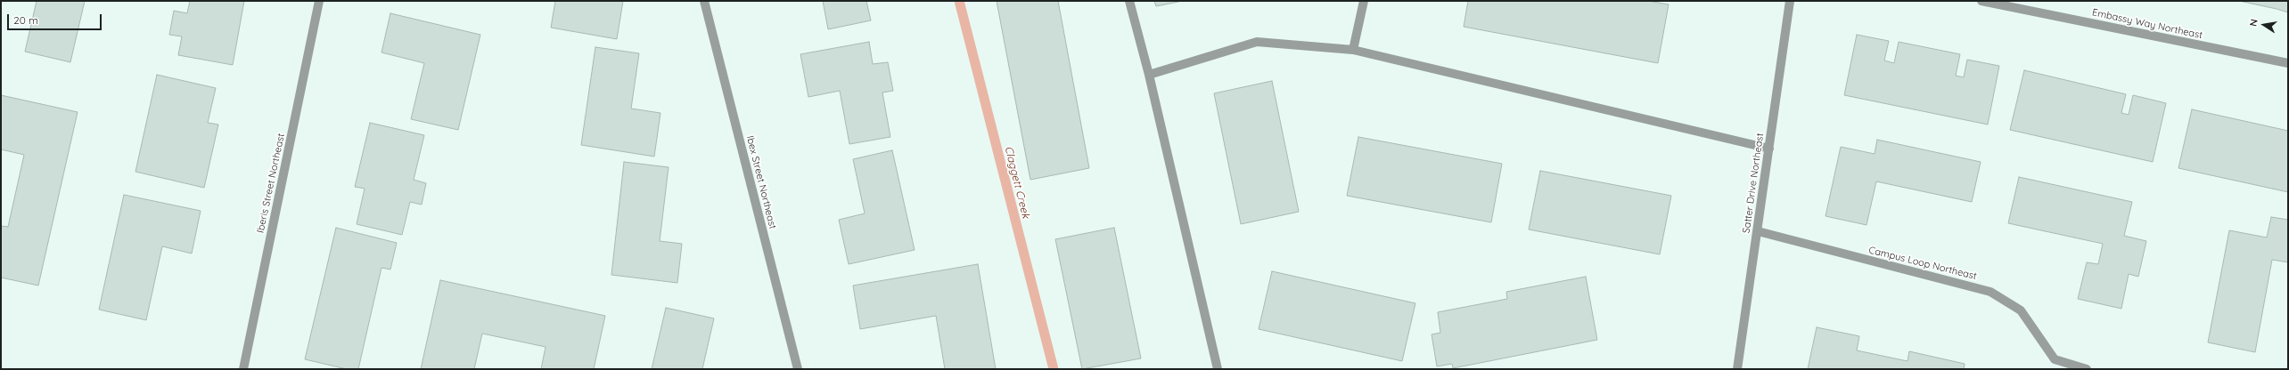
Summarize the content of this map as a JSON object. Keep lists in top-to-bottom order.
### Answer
{
  "streets": {
    "street": [
      "Embassy Way Northeast",
      "Ibex Street Northeast",
      "Iberis Street Northeast",
      "Satter Drive Northeast",
      "Campus Loop Northeast"
    ]
  },
  "crossings": [
    ["Satter Drive Northeast", "Campus Loop Northeast"]
  ],
  "water": ["Claggett Creek"],
  "scale_bar": "20 m",
  "north": "left"
}
